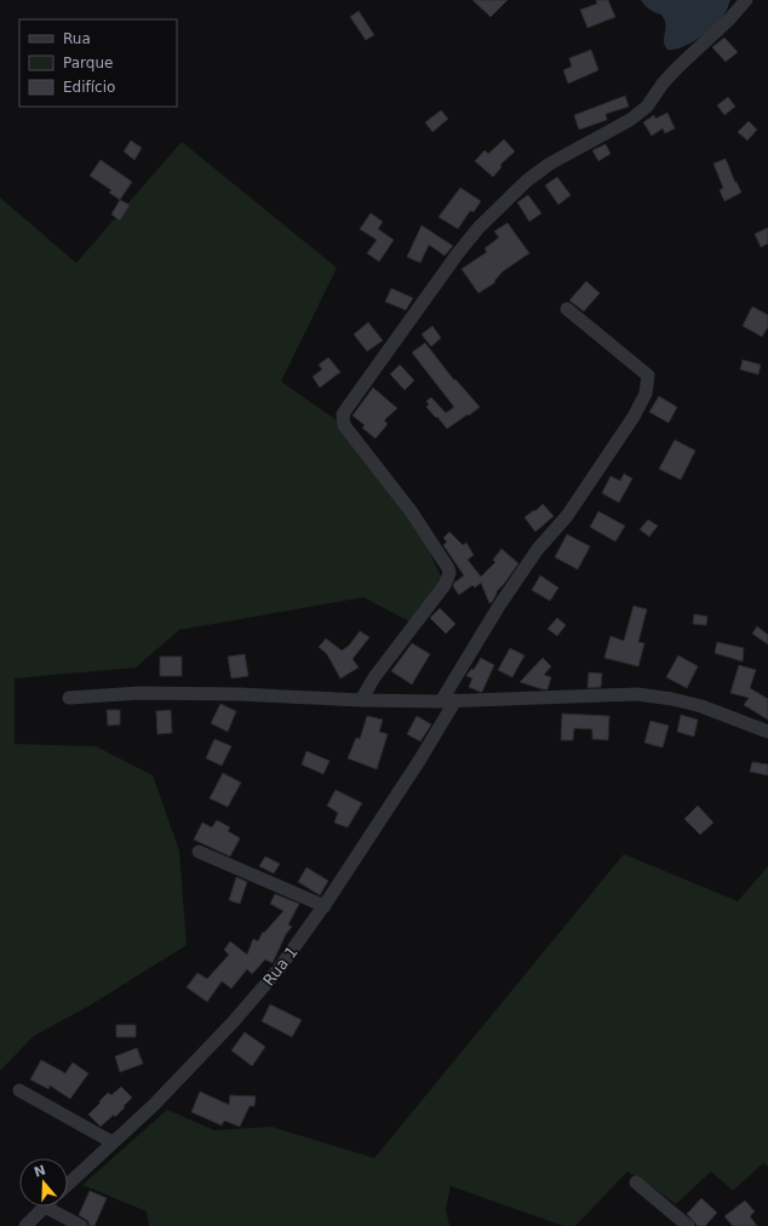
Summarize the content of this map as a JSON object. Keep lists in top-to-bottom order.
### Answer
{
  "streets": {
    "street": ["Rua 1"]
  },
  "legend": ["Rua", "Parque", "Edifício"],
  "north": "top"
}
